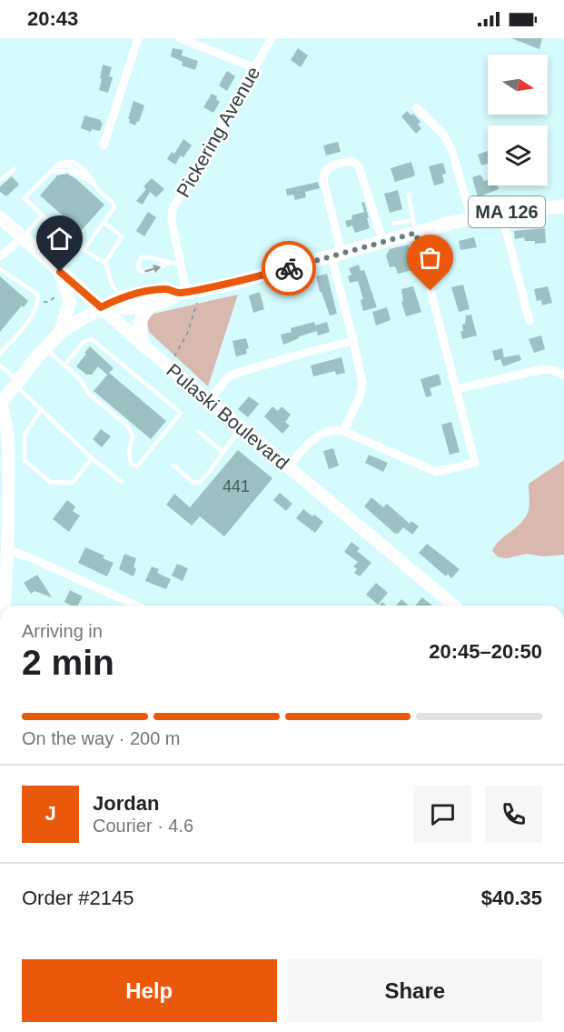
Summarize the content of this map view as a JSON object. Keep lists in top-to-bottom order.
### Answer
{
  "streets": {
    "main road": ["MA 126", "Pulaski Boulevard"],
    "street": ["Pickering Avenue"]
  },
  "crossings": [
    ["Pickering Avenue", "MA 126"],
    ["MA 126", "Pulaski Boulevard"]
  ],
  "house_numbers": ["441"],
  "north": "right",
  "page": {
    "status": "20:43",
    "heading": ["2 min", "Arriving in", "20:45–20:50"],
    "panel": [
      "Jordan",
      "Courier · 4.6",
      "Order #2145",
      "$40.35"
    ],
    "bar": "On the way · 200 m",
    "round": "J",
    "buttons": ["Help", "Share"]
  }
}
